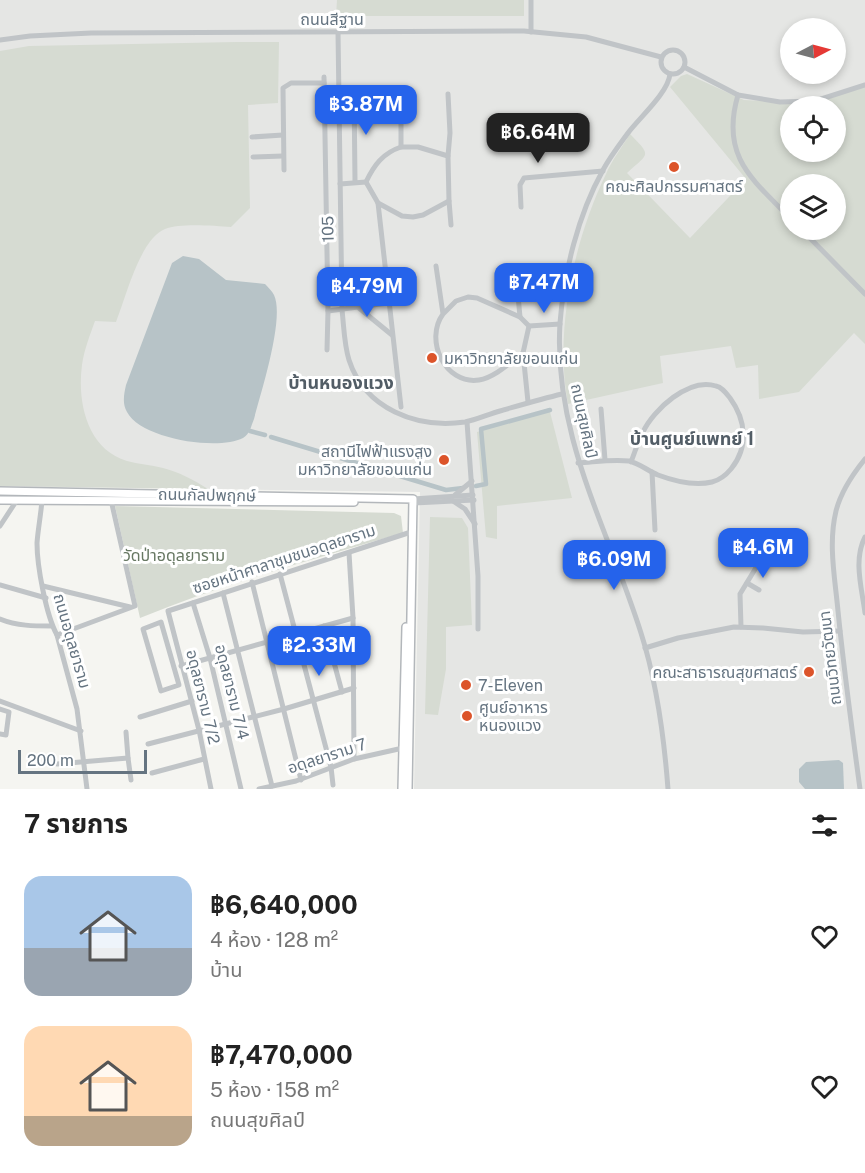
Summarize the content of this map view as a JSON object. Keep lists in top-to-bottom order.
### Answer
{
  "streets": {
    "main road": ["ถนนกัลปพฤกษ์"],
    "street": [
      "ถนนสีฐาน",
      "105",
      "ถนนสุขศิลป์",
      "ซอยหน้าศาลาชุมชนอดุลยาราม",
      "ถนนอดุลยาราม",
      "ถนนวิทยวัฒนา",
      "อดุลยาราม 7/4",
      "อดุลยาราม 7/2",
      "อดุลยาราม 7"
    ]
  },
  "crossings": [
    ["ถนนสีฐาน", "105"],
    ["ถนนสีฐาน", "ถนนสุขศิลป์"],
    ["105", "ถนนสุขศิลป์"],
    ["ถนนกัลปพฤกษ์", "ถนนอดุลยาราม"],
    ["ซอยหน้าศาลาชุมชนอดุลยาราม", "อดุลยาราม 7/4"],
    ["ซอยหน้าศาลาชุมชนอดุลยาราม", "อดุลยาราม 7/2"]
  ],
  "districts": ["บ้านหนองแวง", "บ้านศูนย์แพทย์ 1"],
  "parks": ["วัดป่าอดุลยาราม"],
  "places": [
    "คณะศิลปกรรมศาสตร์",
    "มหาวิทยาลัยขอนแก่น",
    "สถานีไฟฟ้าแรงสูง มหาวิทยาลัยขอนแก่น",
    "คณะสาธารณสุขศาสตร์",
    "7-Eleven",
    "ศูนย์อาหาร หนองแวง"
  ],
  "scale_bar": "200 m",
  "north": "right",
  "page": {
    "price": [
      "฿3.87M",
      "฿6.64M",
      "฿7.47M",
      "฿4.79M",
      "฿4.6M",
      "฿6.09M",
      "฿2.33M"
    ],
    "scale": "200 m",
    "heading": "7 รายการ",
    "list": [
      {
        "name": "฿6,640,000",
        "note": "4 ห้อง · 128 m² · บ้าน"
      },
      {
        "name": "฿7,470,000",
        "note": "5 ห้อง · 158 m² · ถนนสุขศิลป์"
      }
    ]
  }
}
